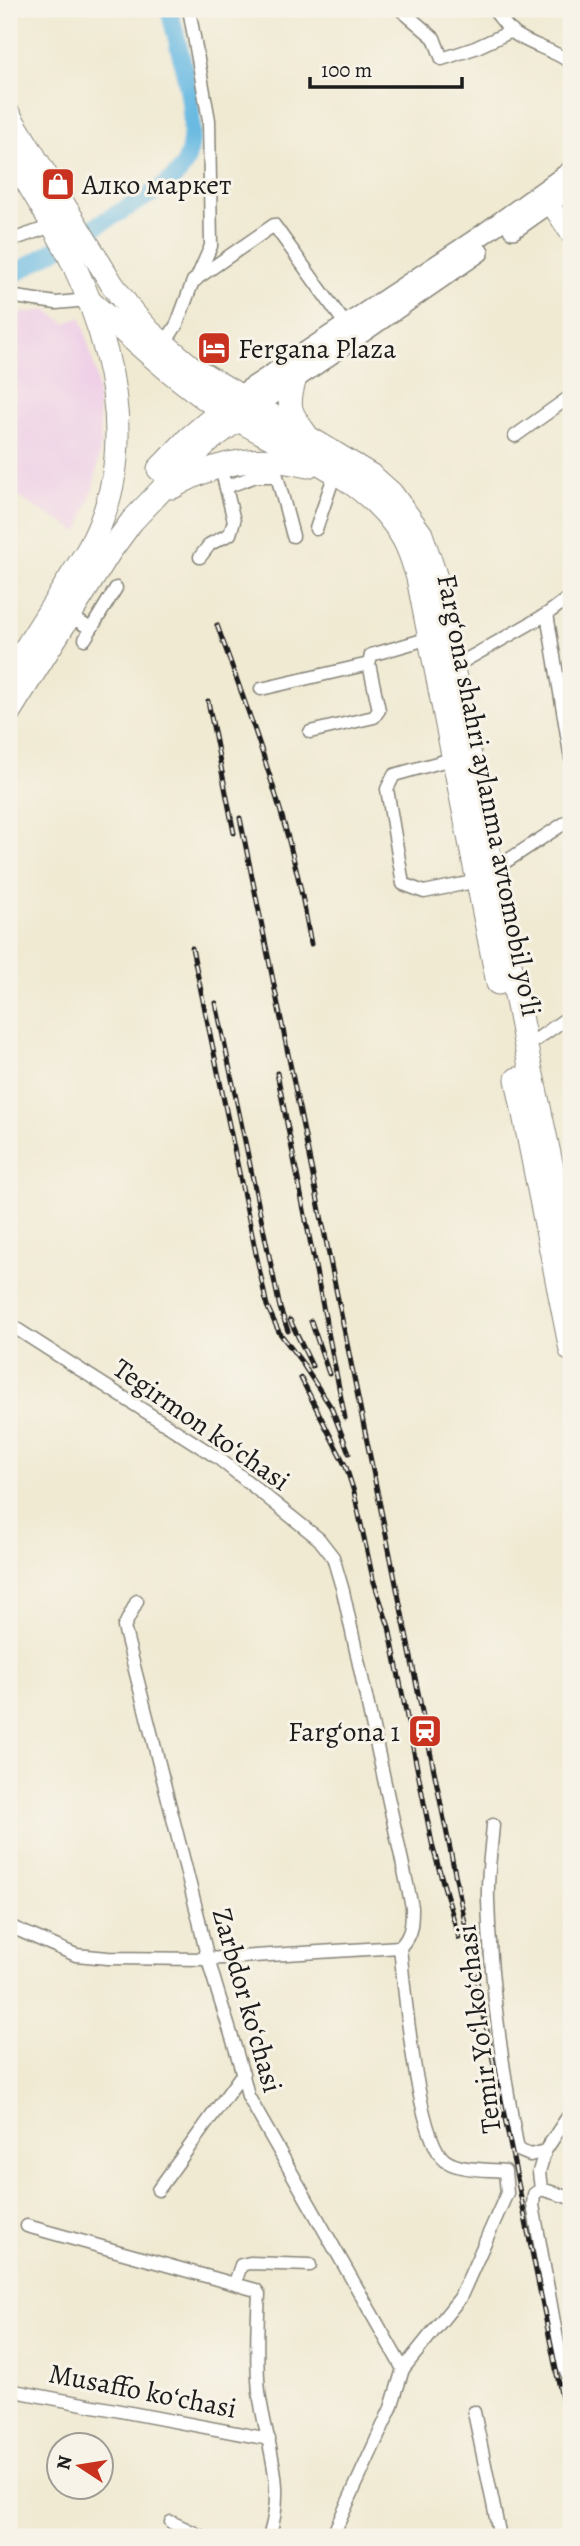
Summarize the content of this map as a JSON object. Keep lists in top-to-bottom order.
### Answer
{
  "streets": {
    "highway": ["Fargʻona shahri aylanma avtomobil yoʻli"],
    "street": [
      "Tegirmon koʻchasi",
      "Zarbdor koʻchasi",
      "Temir Yoʻl koʻchasi",
      "Musaffo koʻchasi"
    ]
  },
  "crossings": [
    ["Tegirmon koʻchasi", "Zarbdor koʻchasi"]
  ],
  "places": {
    "shop": ["Алко маркет"],
    "hotel": ["Fergana Plaza"],
    "station": ["Farg‘ona 1"]
  },
  "scale_bar": "100 m",
  "north": "left"
}
